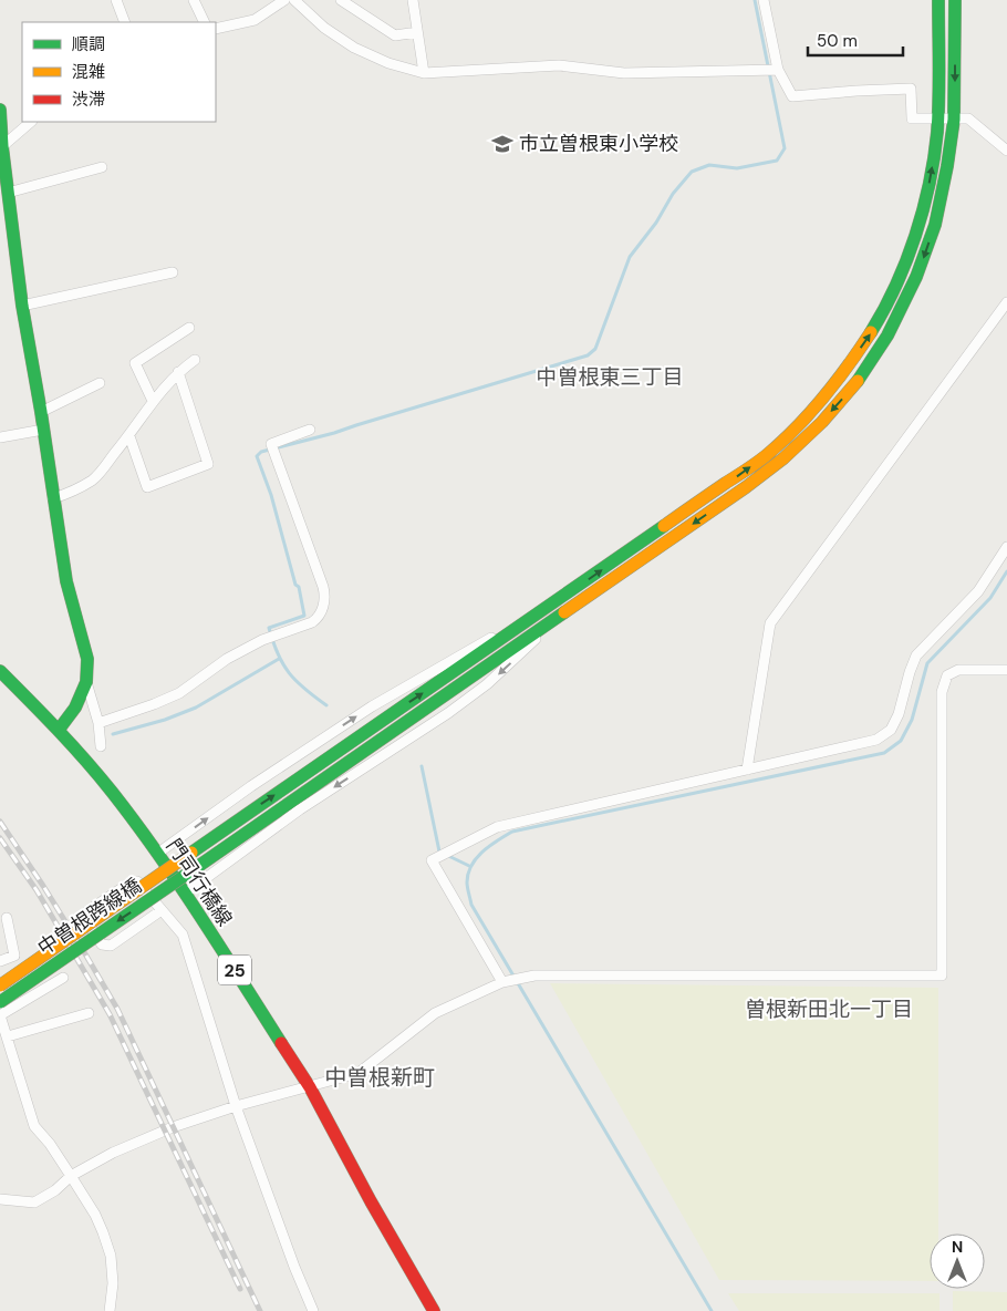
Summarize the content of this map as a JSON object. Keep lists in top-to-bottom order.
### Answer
{
  "streets": {
    "street": ["門司行橋線", "中曽根跨線橋", "25"]
  },
  "districts": ["中曽根東三丁目", "曽根新田北一丁目", "中曽根新町"],
  "places": {
    "school or university": ["市立曽根東小学校"]
  },
  "legend": ["順調", "混雑", "渋滞"],
  "scale_bar": "50 m",
  "north": "top"
}
